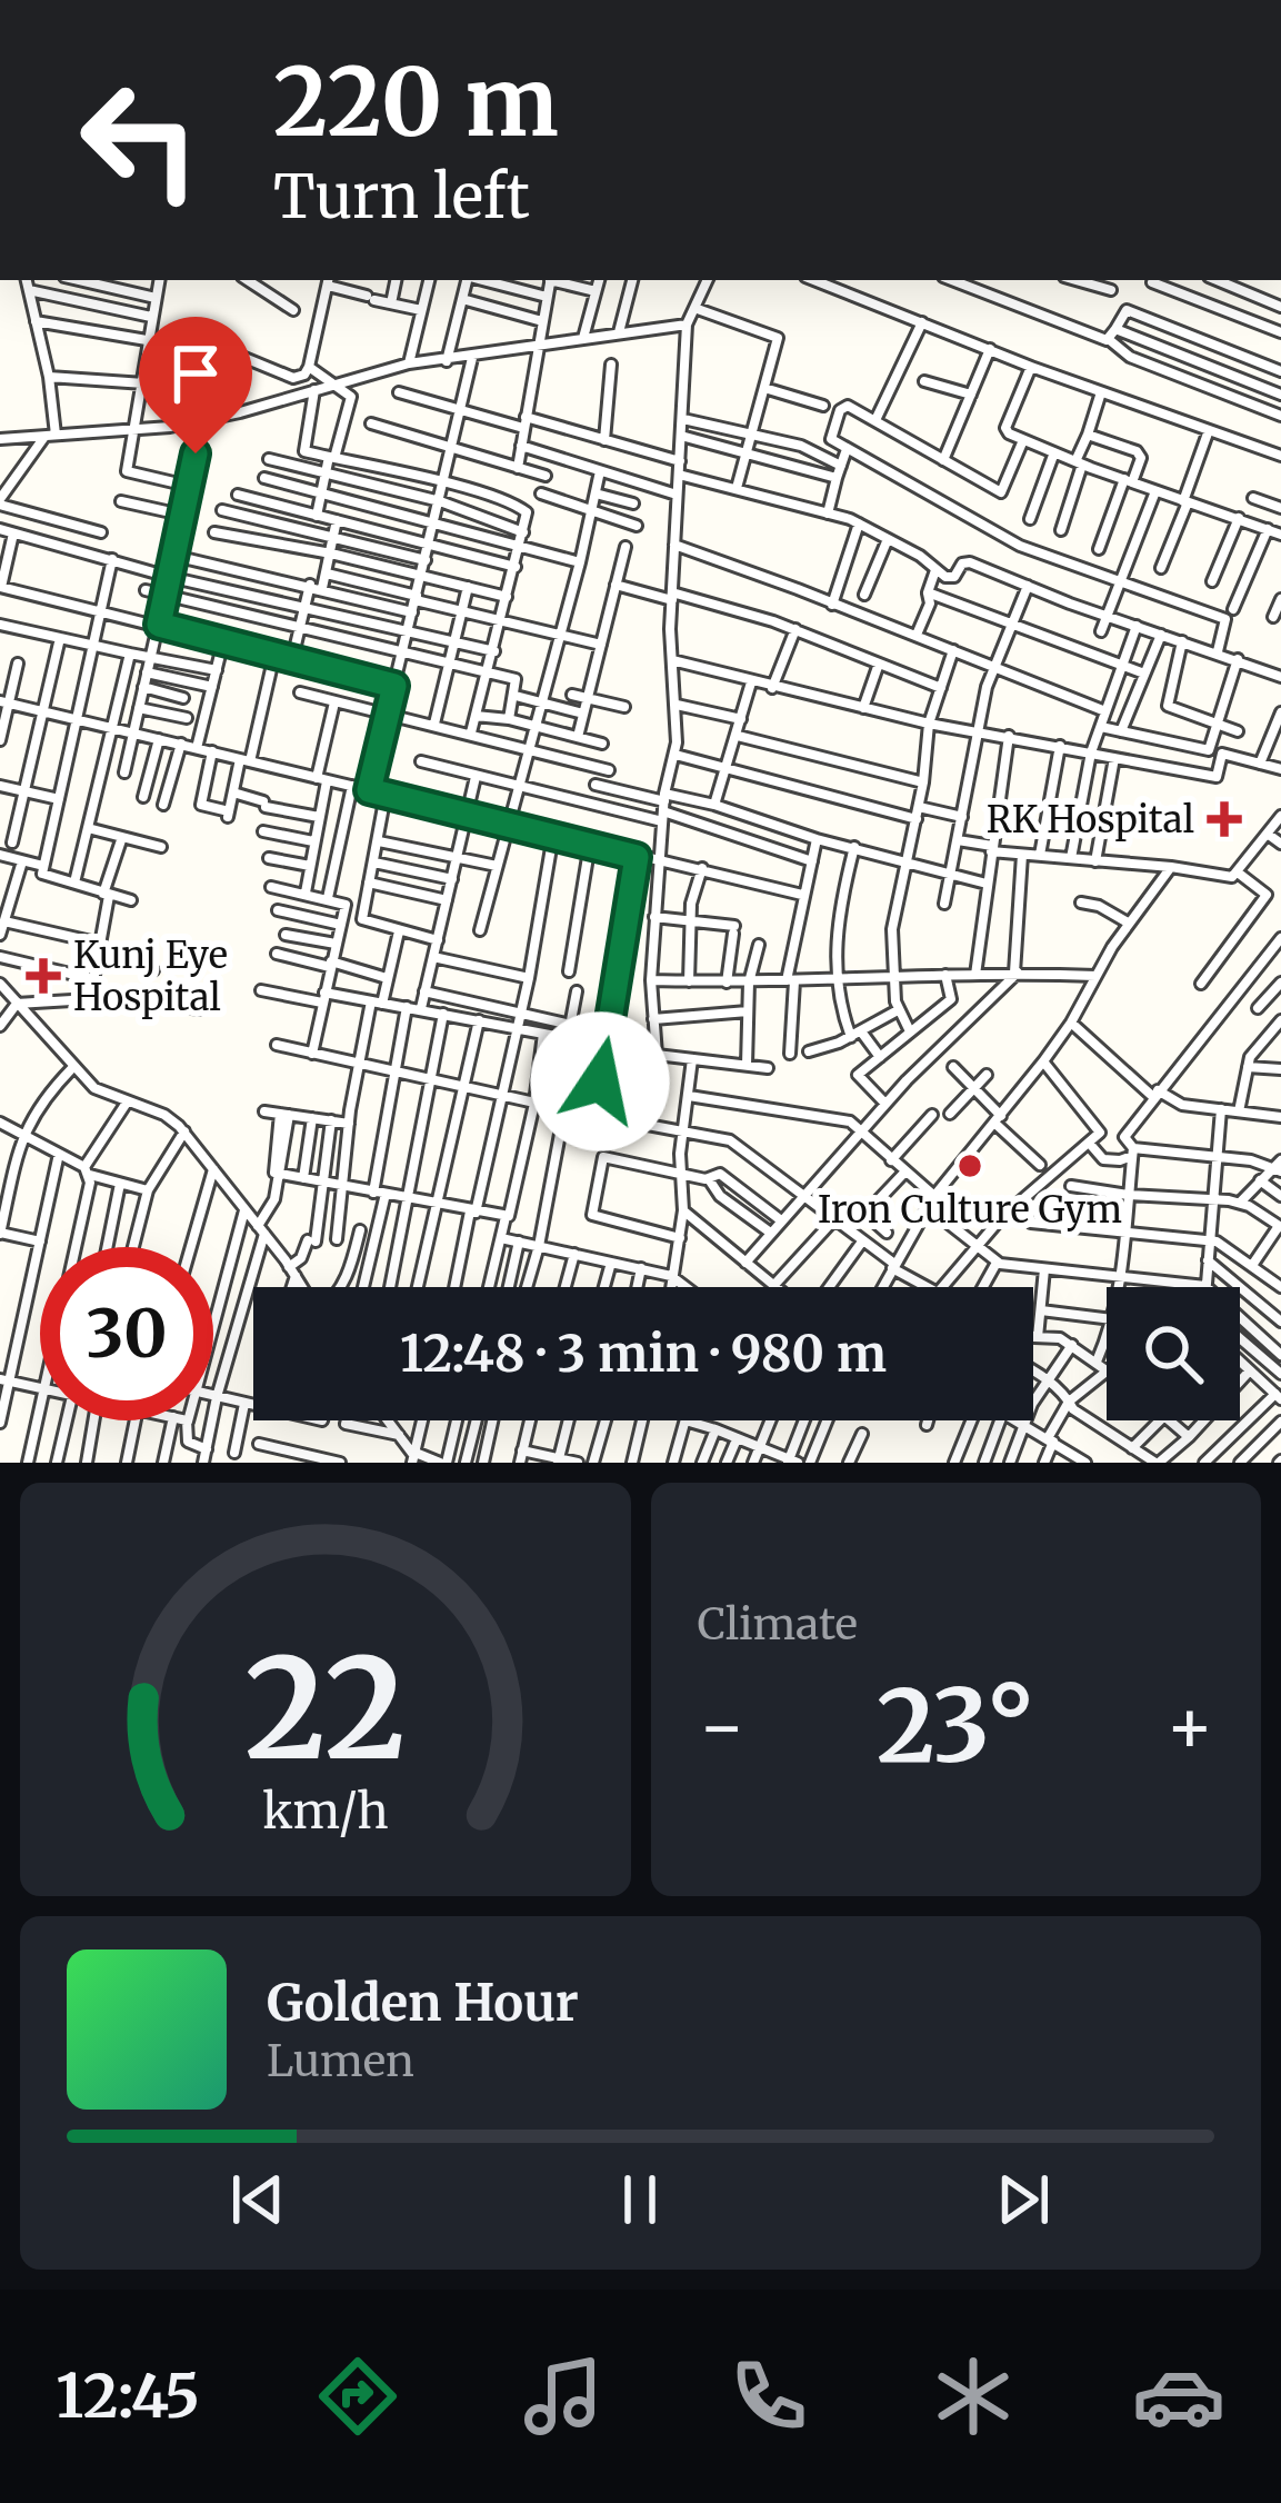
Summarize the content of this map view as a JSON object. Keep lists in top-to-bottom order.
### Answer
{
  "places": {
    "health": ["RK Hospital", "Kunj Eye Hospital"],
    "other": ["Iron Culture Gym"]
  },
  "page": {
    "turn": ["220 m", "Turn left"],
    "limit": "30",
    "trip": "12:48 · 3 min · 980 m",
    "tile": "Climate",
    "heat": ["−", "23°", "+"],
    "song": ["Golden Hour", "Lumen"],
    "tabs": "12:45",
    "gauge": ["22", "km/h"]
  }
}
